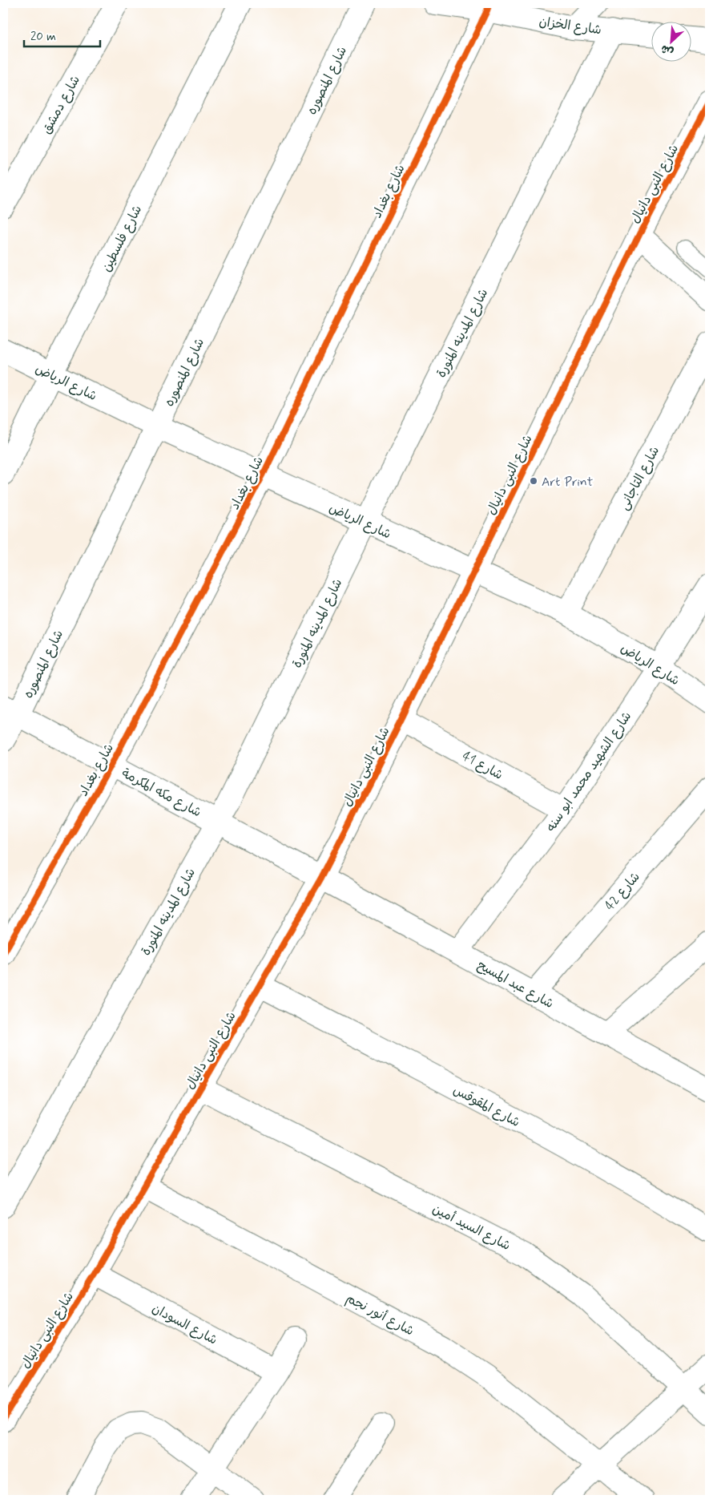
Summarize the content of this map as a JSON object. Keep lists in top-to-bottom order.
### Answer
{
  "streets": {
    "street": [
      "شارع الخزان",
      "شارع المنصوره",
      "شارع دمشق",
      "شارع النبى دانيال",
      "شارع بغداد",
      "شارع فلسطين",
      "شارع المدينه المنورة",
      "شارع الرياض",
      "شارع التاجانى",
      "شارع 41",
      "شارع الشهيد محمد ابو سنه",
      "شارع مكه المكرمة",
      "شارع 42",
      "شارع عبد المسيح",
      "شارع المقوقس",
      "شارع السيد أمين",
      "شارع أنور نجم",
      "شارع السودان"
    ]
  },
  "crossings": [
    ["شارع الخزان", "شارع بغداد"],
    ["شارع الخزان", "شارع المدينه المنورة"],
    ["شارع المنصوره", "شارع الرياض"],
    ["شارع المنصوره", "شارع مكه المكرمة"],
    ["شارع النبى دانيال", "شارع الرياض"],
    ["شارع النبى دانيال", "شارع 41"],
    ["شارع النبى دانيال", "شارع مكه المكرمة"],
    ["شارع النبى دانيال", "شارع عبد المسيح"],
    ["شارع النبى دانيال", "شارع المقوقس"],
    ["شارع النبى دانيال", "شارع السيد أمين"],
    ["شارع النبى دانيال", "شارع أنور نجم"],
    ["شارع النبى دانيال", "شارع السودان"],
    ["شارع بغداد", "شارع الرياض"],
    ["شارع بغداد", "شارع مكه المكرمة"],
    ["شارع فلسطين", "شارع الرياض"],
    ["شارع المدينه المنورة", "شارع الرياض"],
    ["شارع المدينه المنورة", "شارع مكه المكرمة"],
    ["شارع الرياض", "شارع التاجانى"],
    ["شارع الرياض", "شارع الشهيد محمد ابو سنه"],
    ["شارع 41", "شارع الشهيد محمد ابو سنه"],
    ["شارع الشهيد محمد ابو سنه", "شارع عبد المسيح"],
    ["شارع مكه المكرمة", "شارع عبد المسيح"],
    ["شارع 42", "شارع عبد المسيح"]
  ],
  "places": ["Art Print"],
  "scale_bar": "20 m",
  "north": "bottom left"
}
